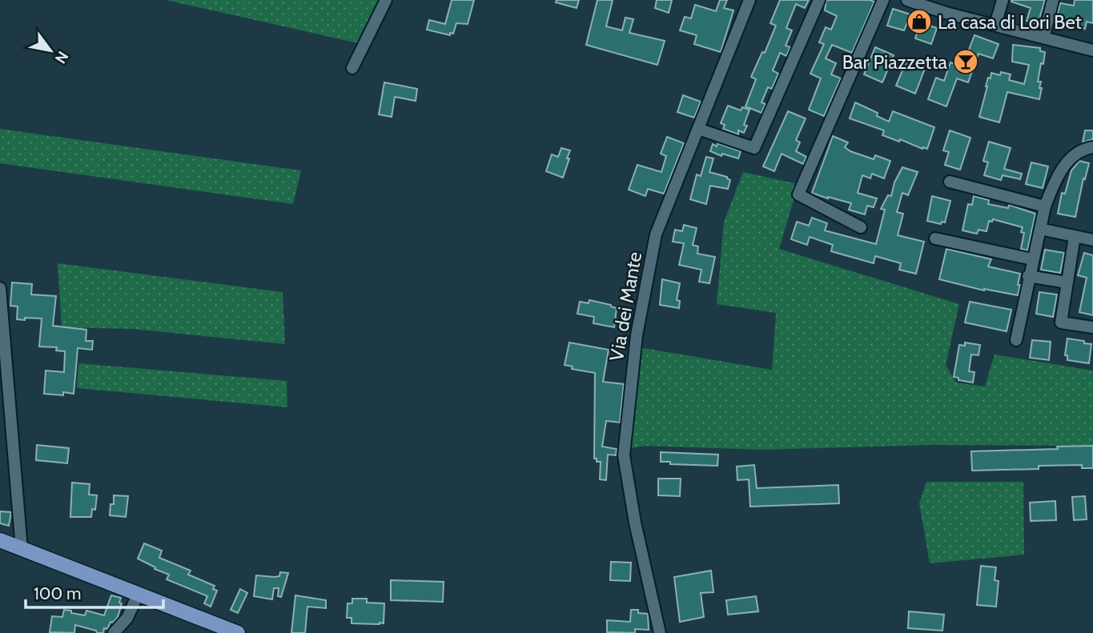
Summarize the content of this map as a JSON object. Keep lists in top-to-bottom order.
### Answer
{
  "streets": {
    "street": ["Via dei Mante"]
  },
  "places": {
    "shop": ["La casa di Lori Bet"],
    "bar": ["Bar Piazzetta"]
  },
  "scale_bar": "100 m",
  "north": "bottom right"
}
